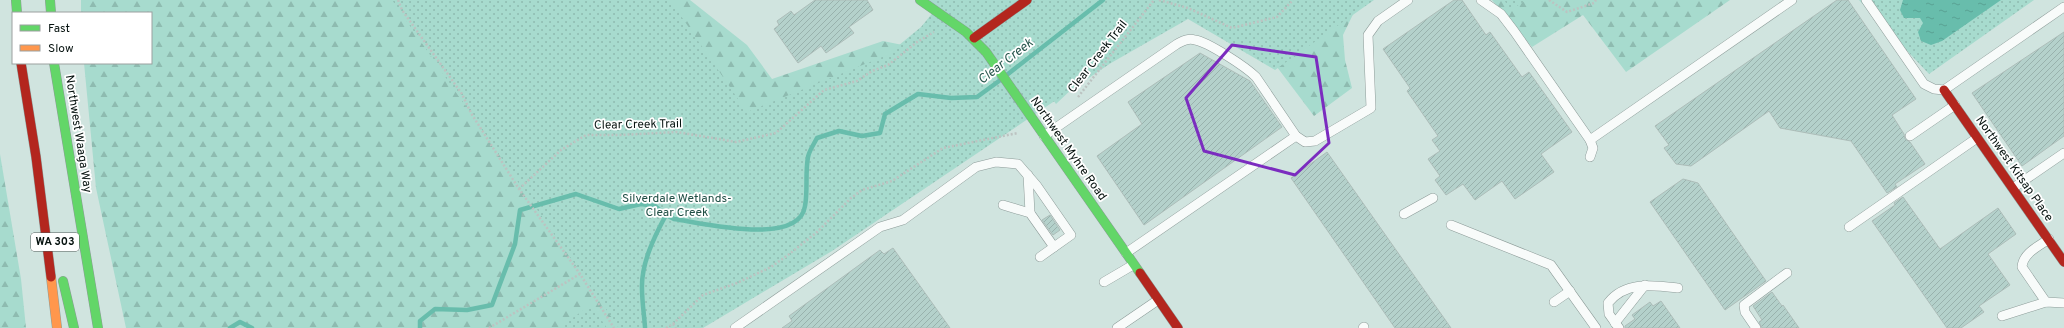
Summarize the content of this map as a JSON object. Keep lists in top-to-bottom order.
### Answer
{
  "streets": {
    "main road": [
      "Northwest Waaga Way",
      "Northwest Myhre Road",
      "Northwest Kitsap Place",
      "WA 303"
    ],
    "path": ["Clear Creek Trail"]
  },
  "crossings": [
    ["Northwest Waaga Way", "WA 303"]
  ],
  "water": ["Clear Creek"],
  "parks": ["Silverdale Wetlands- Clear Creek"],
  "legend": ["Fast", "Slow"]
}
